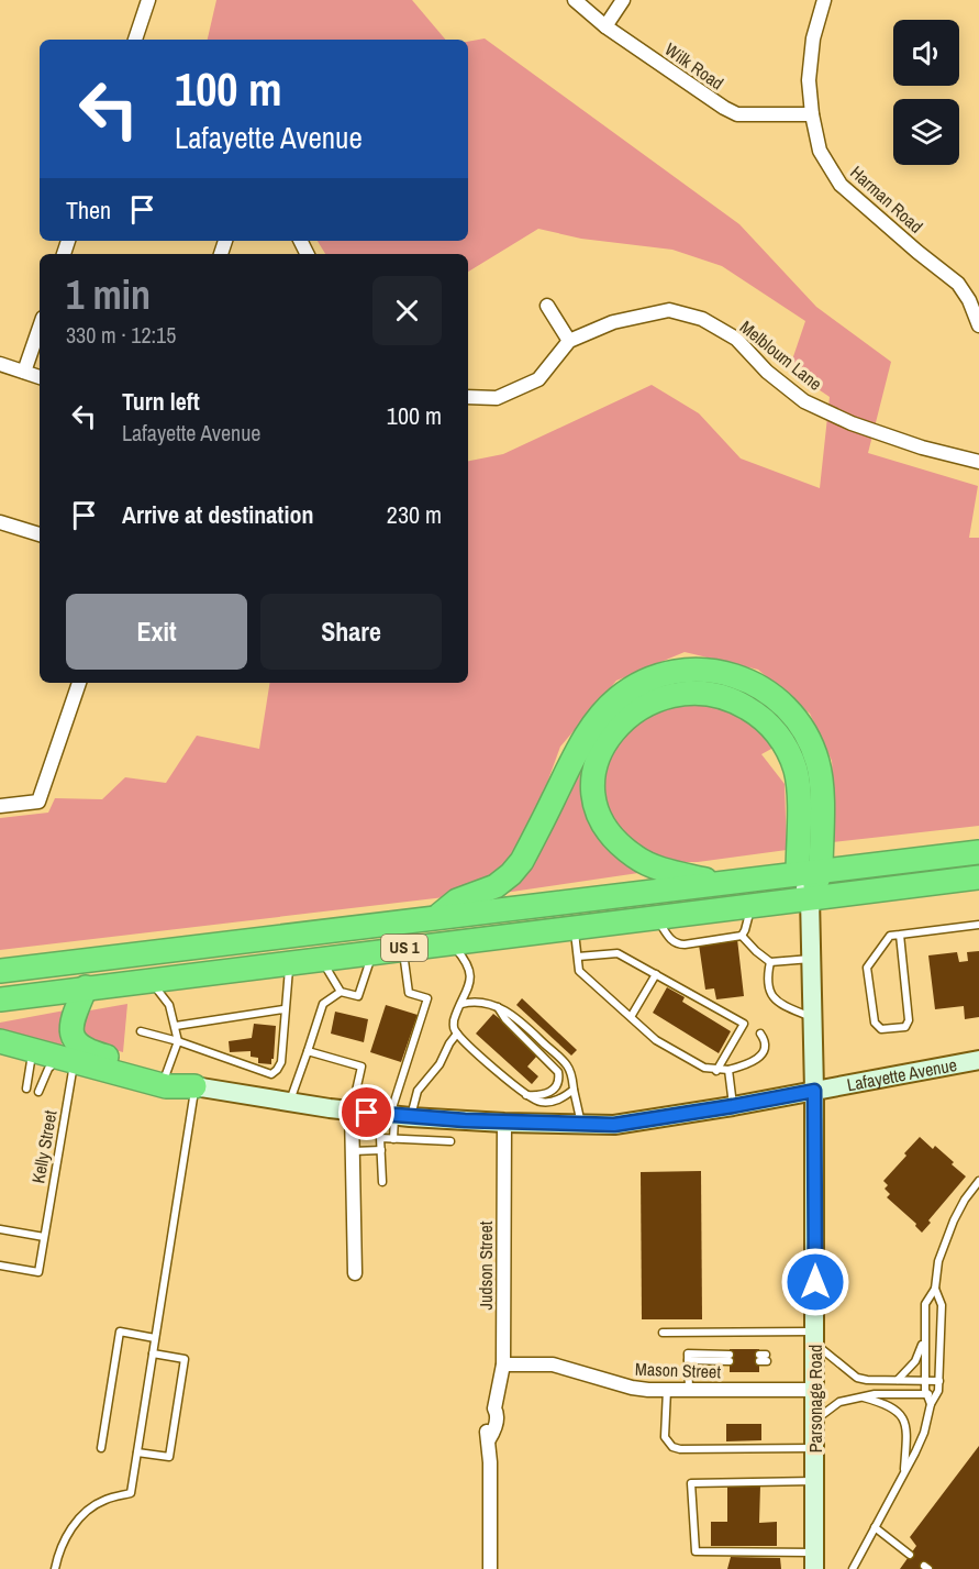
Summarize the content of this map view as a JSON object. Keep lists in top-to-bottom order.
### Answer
{
  "streets": {
    "highway": ["US 1"],
    "street": [
      "Wilk Road",
      "Harman Road",
      "Melbloum Lane",
      "Lafayette Avenue",
      "Judson Street",
      "Mason Street",
      "Parsonage Road"
    ],
    "lane": ["Kelly Street"]
  },
  "crossings": [
    ["Wilk Road", "Harman Road"],
    ["US 1", "Parsonage Road"],
    ["Lafayette Avenue", "Judson Street"],
    ["Lafayette Avenue", "Parsonage Road"],
    ["Judson Street", "Mason Street"],
    ["Mason Street", "Parsonage Road"]
  ],
  "page": {
    "turn": ["100 m", "Lafayette Avenue"],
    "then": "Then",
    "heading": ["1 min", "330 m · 12:15"],
    "list": [
      {
        "name": "Turn left",
        "note": "Lafayette Avenue",
        "value": "100 m"
      },
      {
        "name": "Arrive at destination",
        "value": "230 m"
      }
    ],
    "buttons": ["Exit", "Share"]
  }
}
